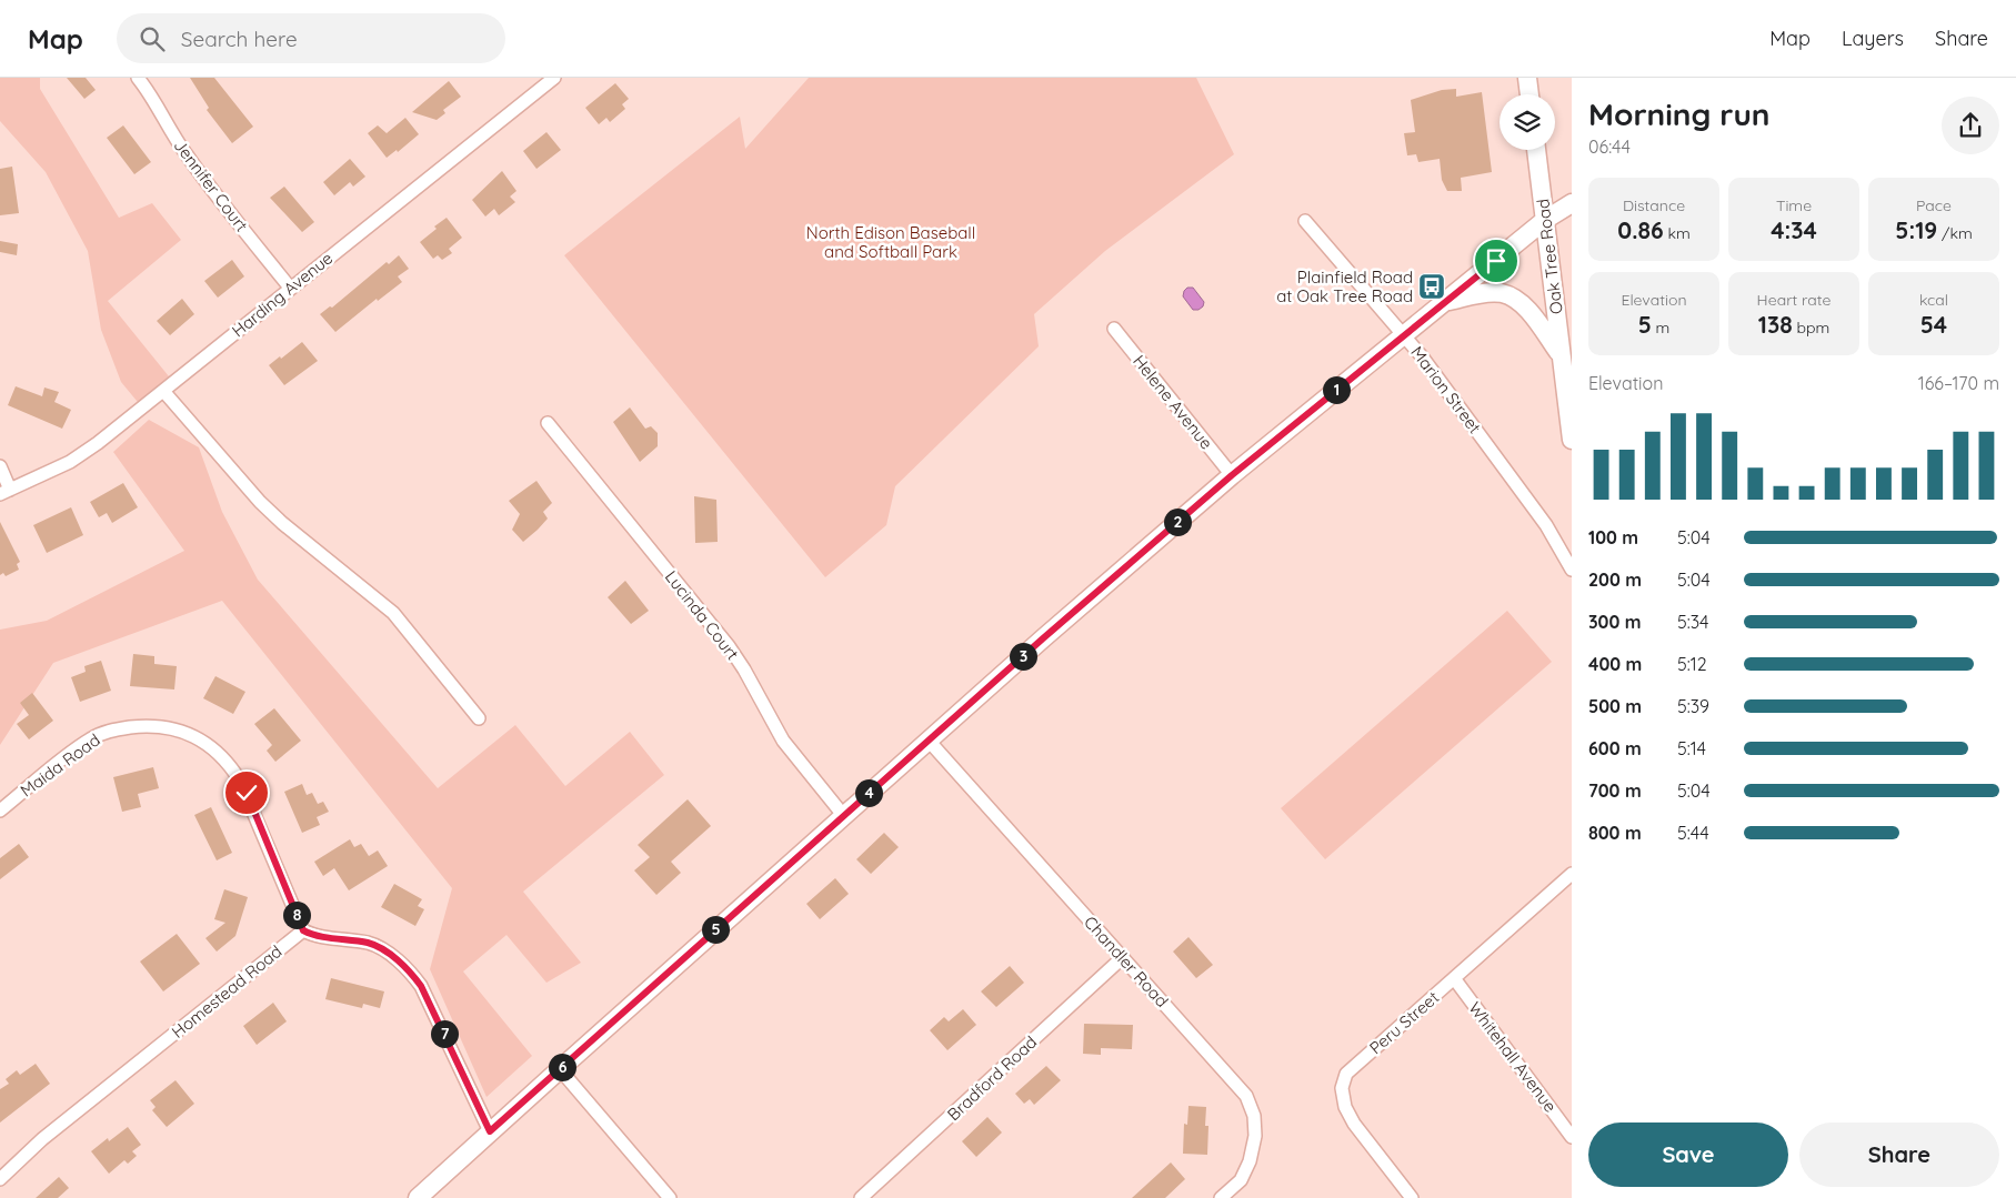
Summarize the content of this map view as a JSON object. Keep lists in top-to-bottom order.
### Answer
{
  "streets": {
    "street": [
      "Jennifer Court",
      "Oak Tree Road",
      "Harding Avenue",
      "Marion Street",
      "Helene Avenue",
      "Lucinda Court",
      "Maida Road",
      "Chandler Road",
      "Homestead Road",
      "Peru Street",
      "Whitehall Avenue",
      "Bradford Road"
    ]
  },
  "crossings": [
    ["Jennifer Court", "Harding Avenue"],
    ["Maida Road", "Homestead Road"],
    ["Chandler Road", "Bradford Road"],
    ["Peru Street", "Whitehall Avenue"]
  ],
  "parks": ["North Edison Baseball and Softball Park"],
  "places": {
    "bus stop": ["Plainfield Road at Oak Tree Road"]
  },
  "page": {
    "header": "Map",
    "search": "Search here",
    "nav": ["Map", "Layers", "Share"],
    "heading": ["Morning run", "06:44"],
    "stats": [
      ["Distance", "0.86 km"],
      ["Time", "4:34"],
      ["Pace", "5:19 /km"],
      ["Elevation", "5 m"],
      ["Heart rate", "138 bpm"],
      ["kcal", "54"]
    ],
    "chart": ["Elevation", "166–170 m"],
    "pins": [
      "1",
      "2",
      "3",
      "4",
      "8",
      "5",
      "7",
      "6"
    ],
    "list": [
      {
        "name": "100 m",
        "note": "5:04"
      },
      {
        "name": "200 m",
        "note": "5:04"
      },
      {
        "name": "300 m",
        "note": "5:34"
      },
      {
        "name": "400 m",
        "note": "5:12"
      },
      {
        "name": "500 m",
        "note": "5:39"
      },
      {
        "name": "600 m",
        "note": "5:14"
      },
      {
        "name": "700 m",
        "note": "5:04"
      },
      {
        "name": "800 m",
        "note": "5:44"
      }
    ],
    "buttons": ["Save", "Share"]
  }
}
